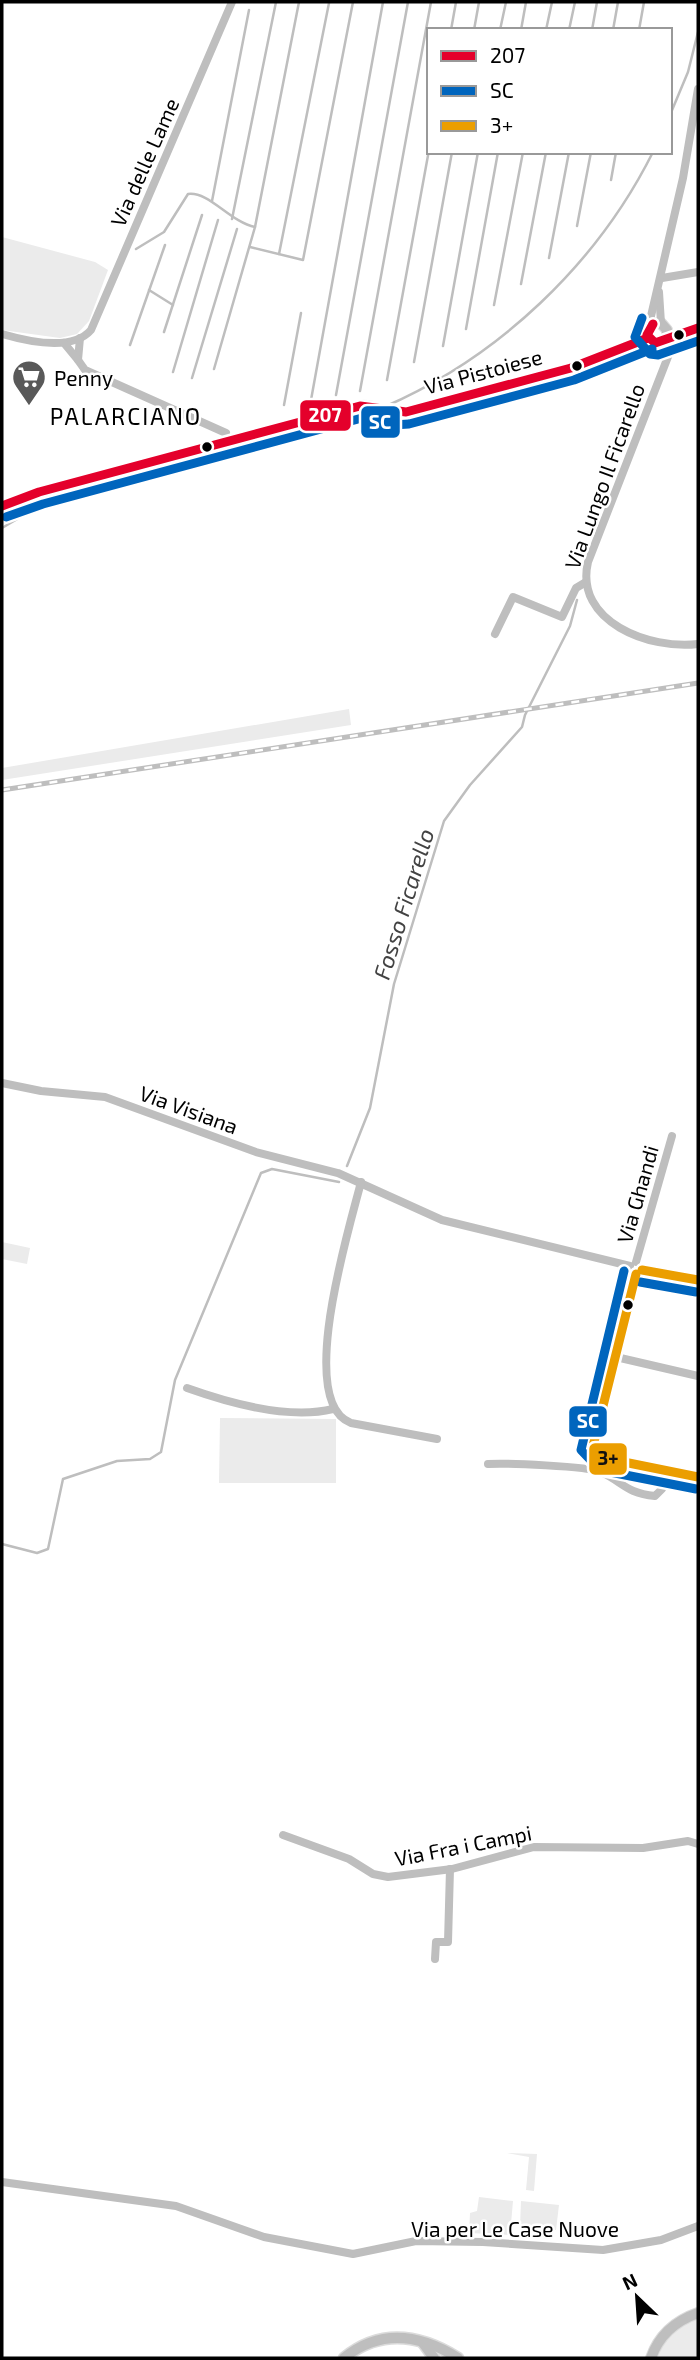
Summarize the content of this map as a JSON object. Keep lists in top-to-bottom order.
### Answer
{
  "streets": {
    "main road": ["Via Pistoiese"],
    "street": [
      "Via delle Lame",
      "Via Lungo Il Ficarello",
      "Via Visiana",
      "Via Ghandi",
      "Via Fra i Campi",
      "Via per Le Case Nuove"
    ]
  },
  "crossings": [
    ["Via Pistoiese", "Via Lungo Il Ficarello"],
    ["Via Visiana", "Via Ghandi"]
  ],
  "districts": ["PALARCIANO"],
  "water": ["Fosso Ficarello"],
  "places": {
    "supermarket": ["Penny"]
  },
  "lines": ["transit line SC", "transit line 207", "transit line 3+"],
  "legend": ["207", "SC", "3+"],
  "north": "top left"
}
